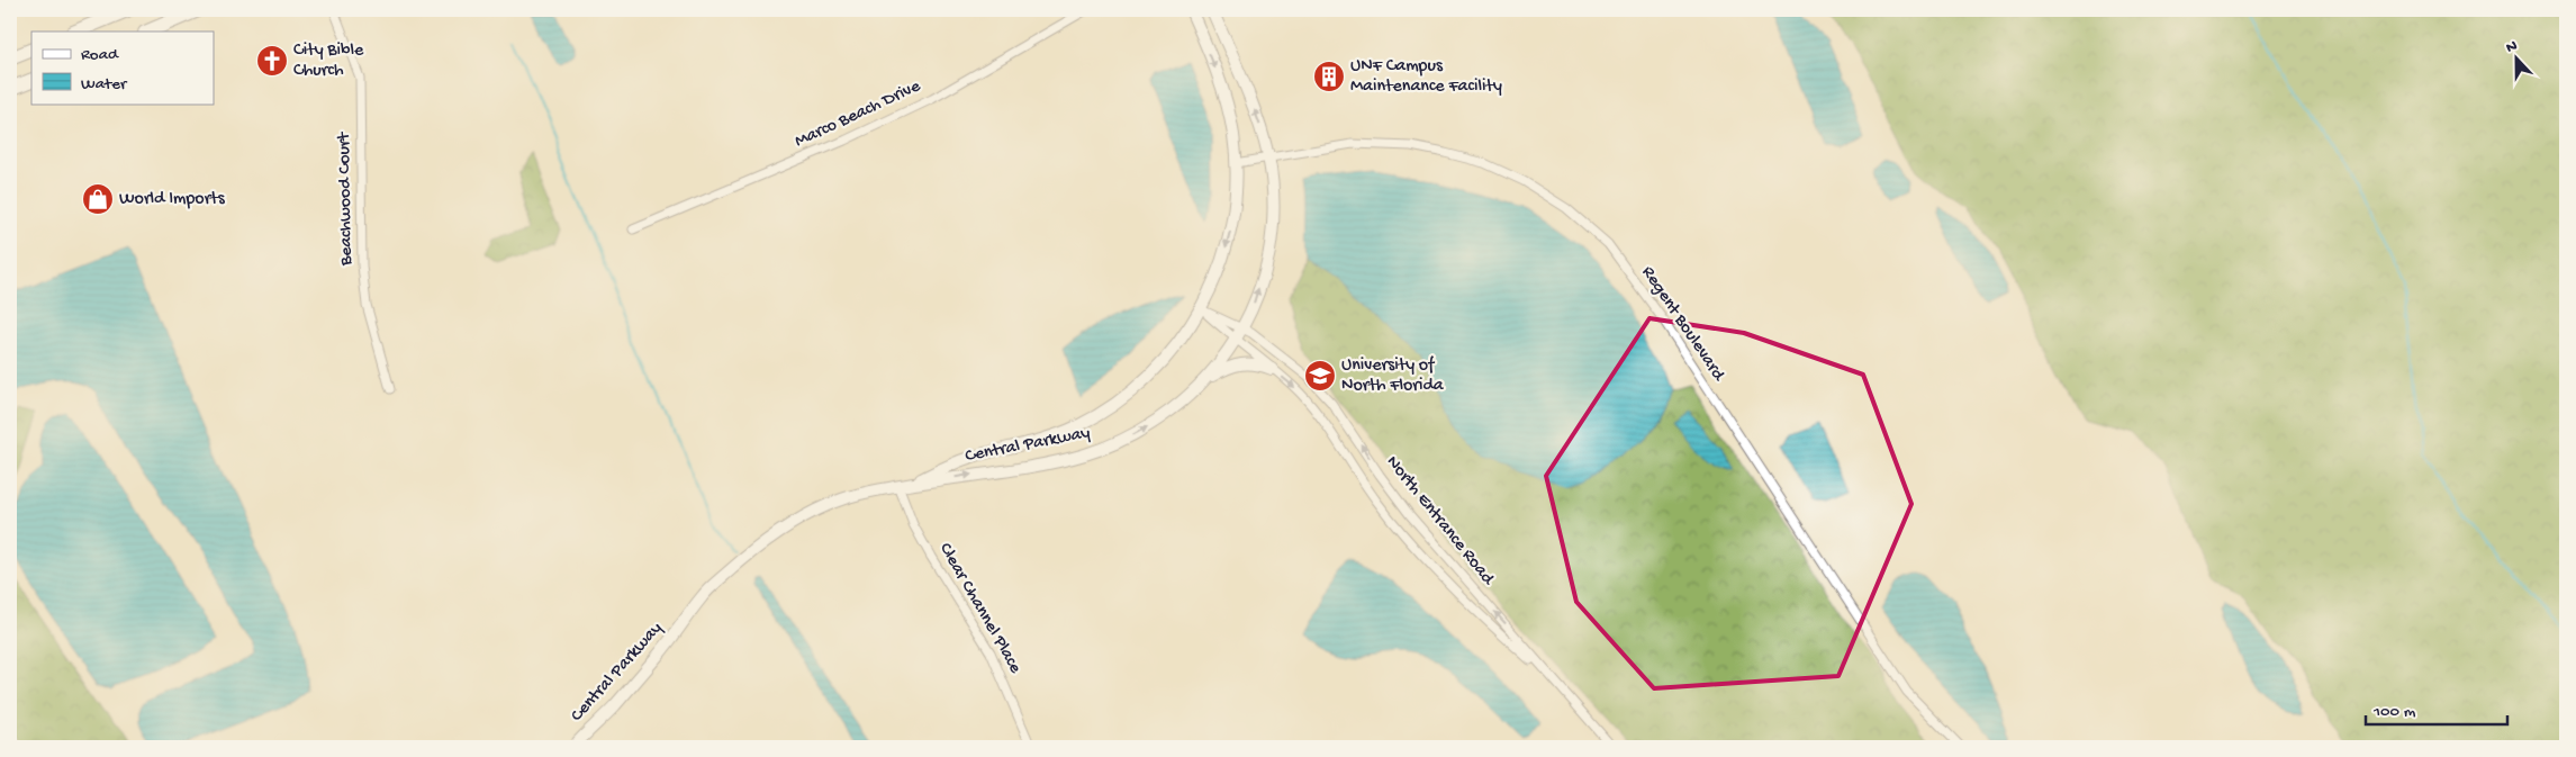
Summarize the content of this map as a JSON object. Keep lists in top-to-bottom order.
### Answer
{
  "streets": {
    "street": [
      "Marco Beach Drive",
      "Beachwood Court",
      "Regent Boulevard",
      "Central Parkway",
      "North Entrance Road",
      "Clear Channel Place"
    ]
  },
  "crossings": [
    ["Regent Boulevard", "Central Parkway"],
    ["Central Parkway", "North Entrance Road"],
    ["Central Parkway", "Clear Channel Place"]
  ],
  "places": {
    "church": ["City Bible Church"],
    "building": ["UNF Campus Maintenance Facility"],
    "shop": ["World Imports"],
    "school or university": ["University of North Florida"]
  },
  "legend": ["Road", "Water"],
  "scale_bar": "100 m",
  "north": "top"
}
